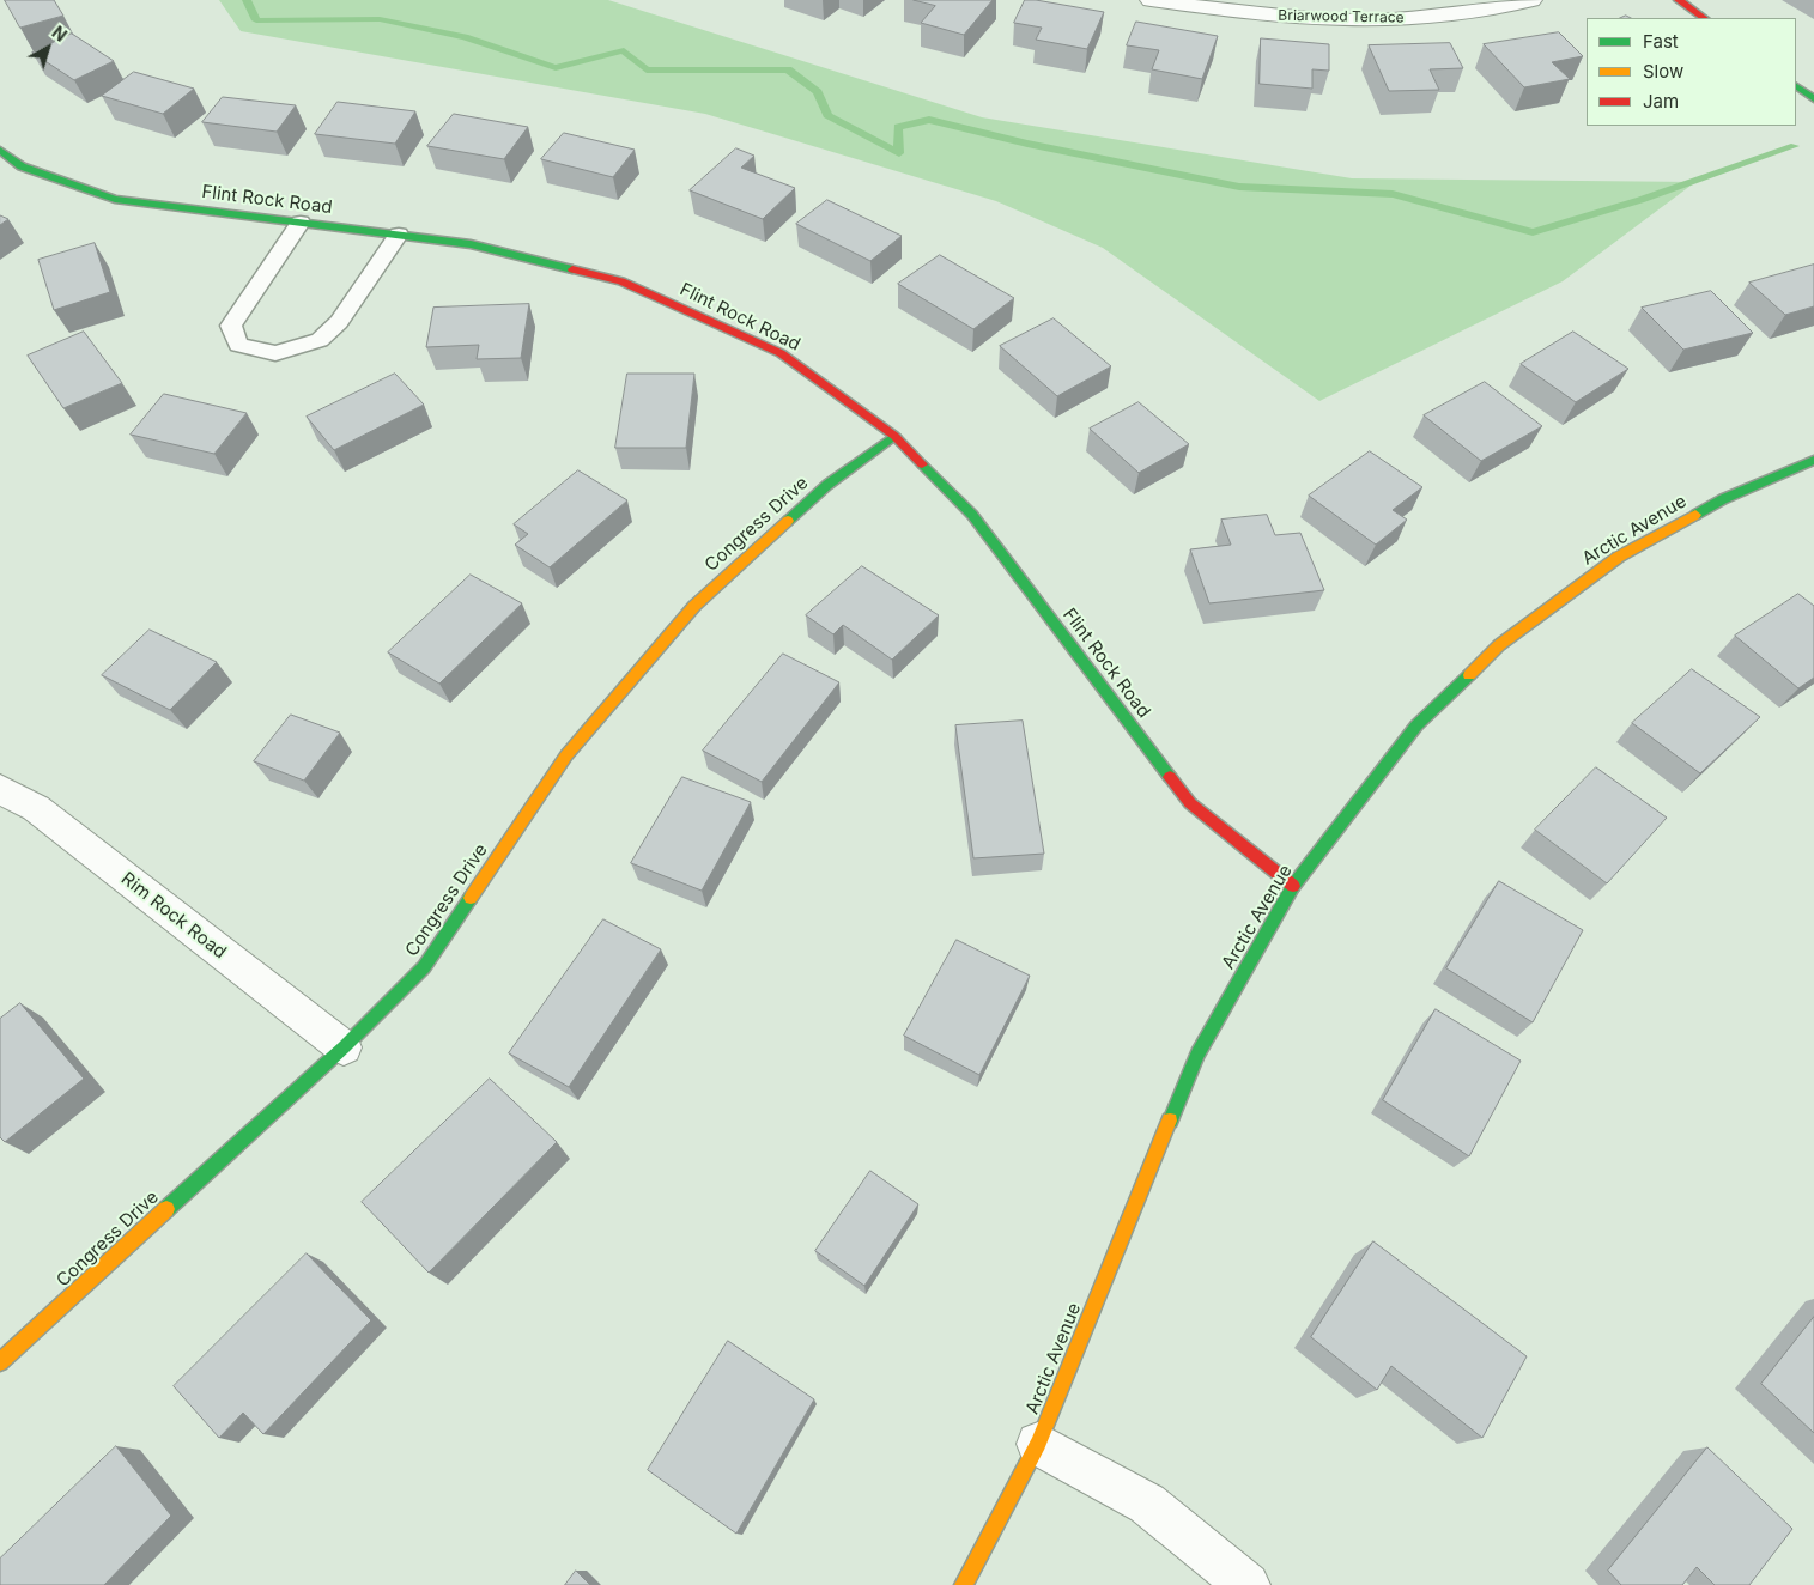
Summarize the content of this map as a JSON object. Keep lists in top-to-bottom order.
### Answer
{
  "streets": {
    "street": [
      "Briarwood Terrace",
      "Flint Rock Road",
      "Congress Drive",
      "Arctic Avenue",
      "Rim Rock Road"
    ]
  },
  "crossings": [
    ["Flint Rock Road", "Congress Drive"],
    ["Flint Rock Road", "Arctic Avenue"],
    ["Congress Drive", "Rim Rock Road"]
  ],
  "legend": ["Fast", "Slow", "Jam"],
  "north": "top right"
}
